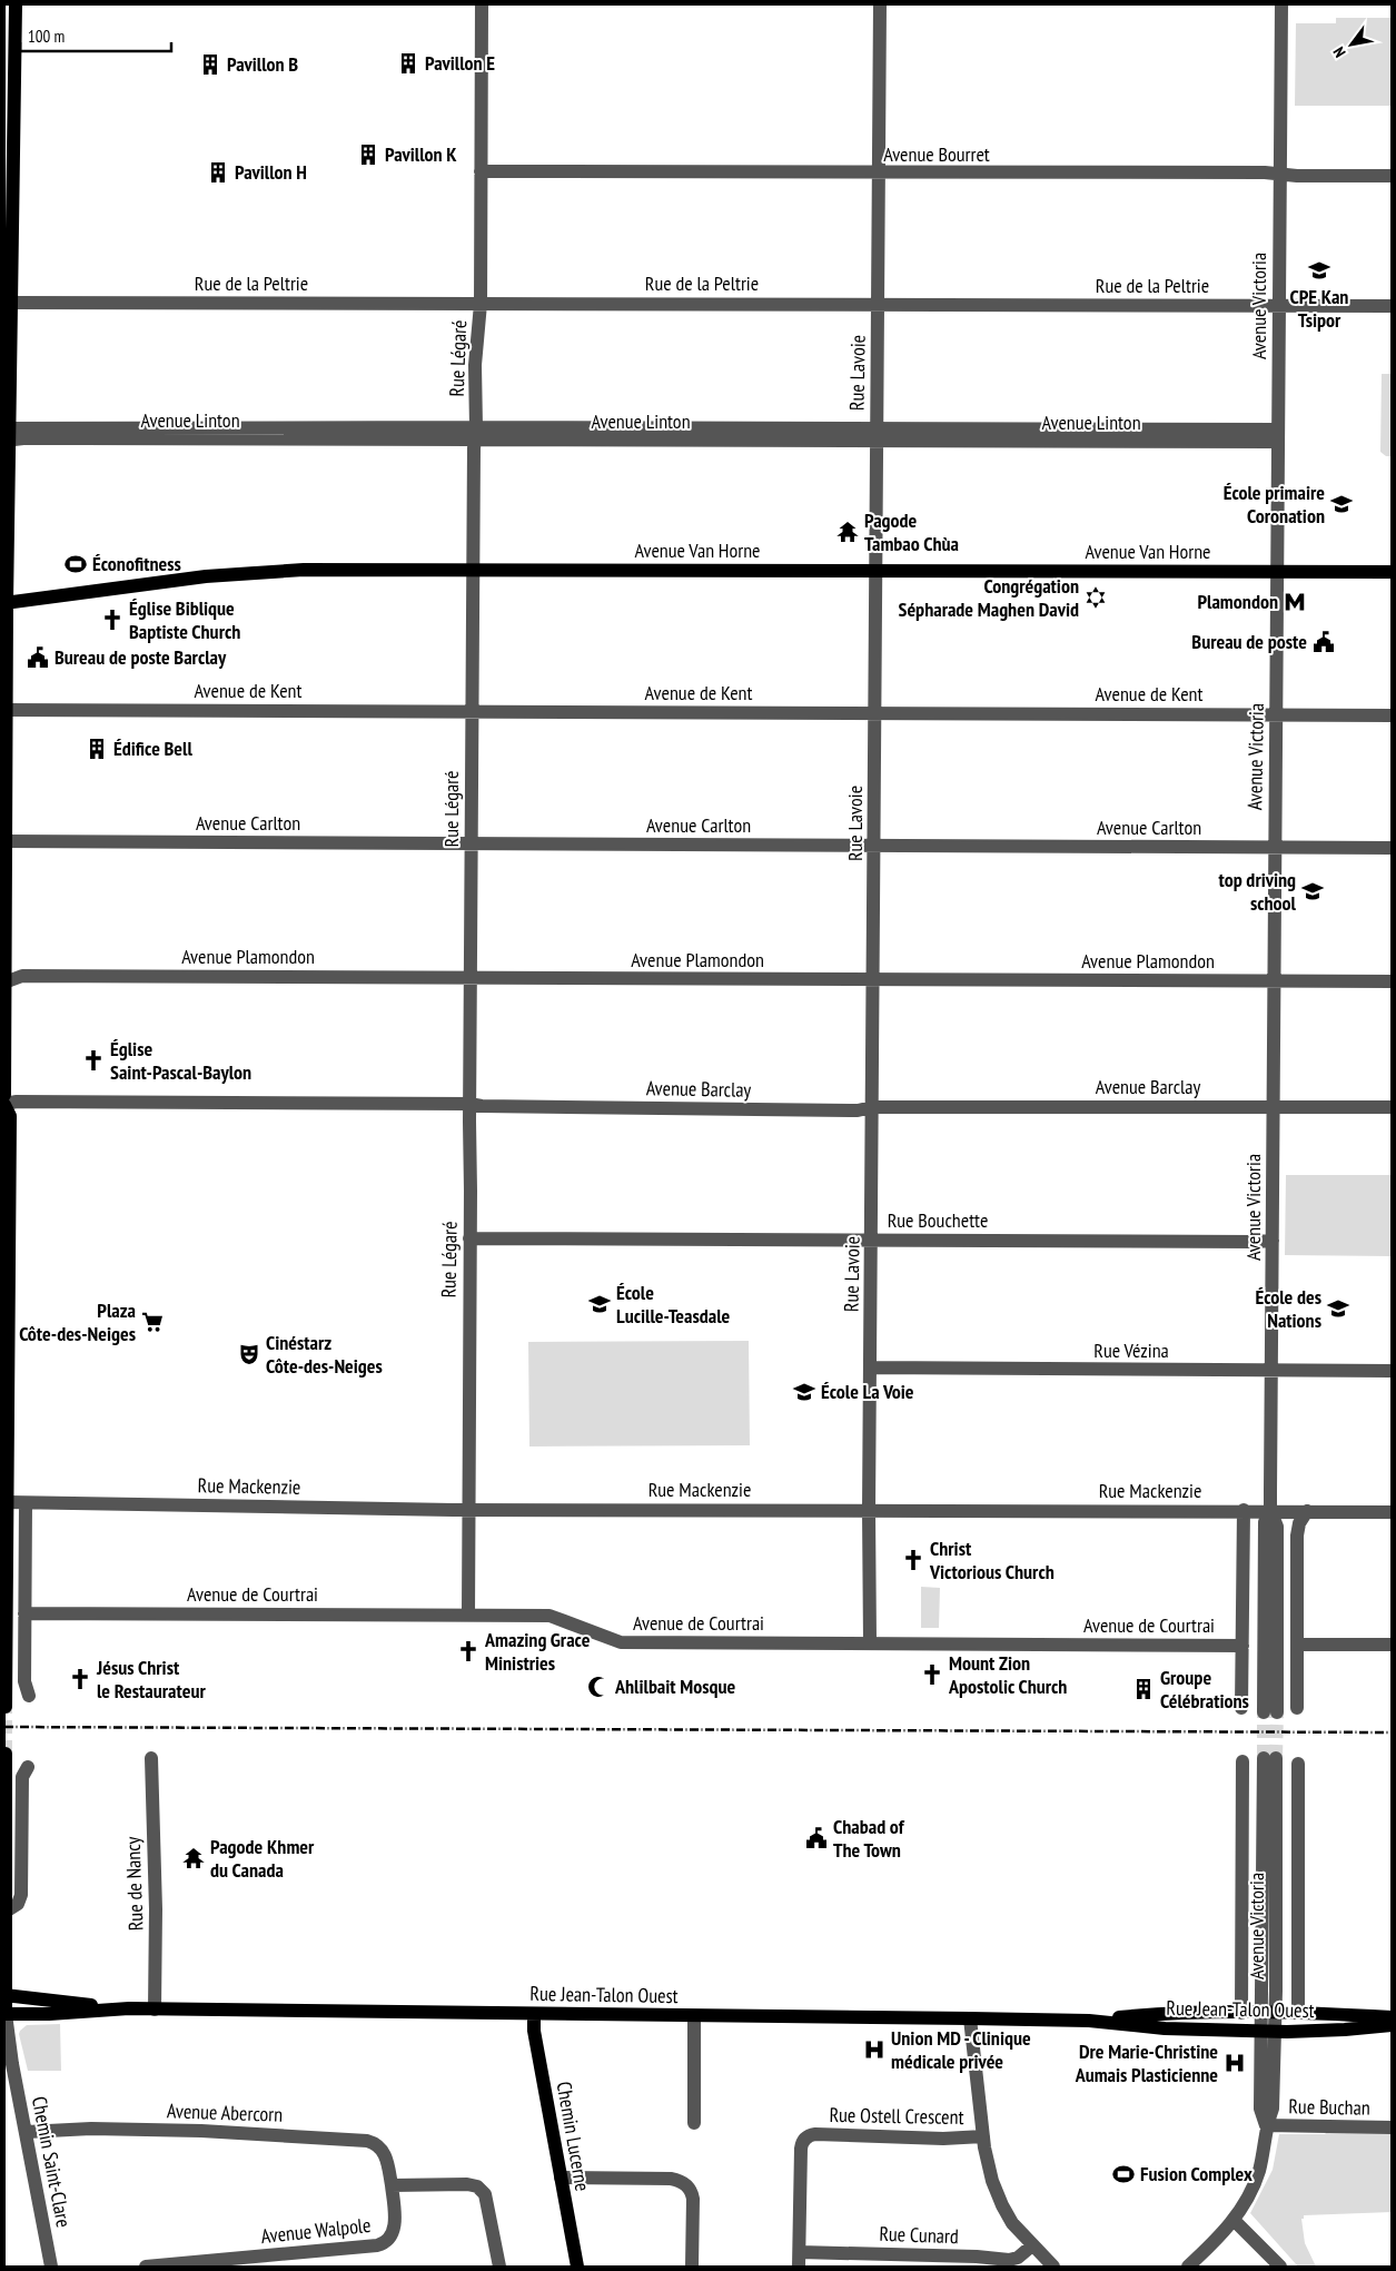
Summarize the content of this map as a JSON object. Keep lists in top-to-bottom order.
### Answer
{
  "streets": {
    "main road": ["Avenue Van Horne", "Rue Jean-Talon Ouest", "Chemin Lucerne"],
    "street": [
      "Avenue Bourret",
      "Rue de la Peltrie",
      "Avenue Victoria",
      "Rue Légaré",
      "Rue Lavoie",
      "Avenue Linton",
      "Avenue de Kent",
      "Avenue Carlton",
      "Avenue Plamondon",
      "Avenue Barclay",
      "Rue Bouchette",
      "Rue Vézina",
      "Rue Mackenzie",
      "Avenue de Courtrai",
      "Rue de Nancy",
      "Rue Buchan",
      "Avenue Abercorn",
      "Rue Ostell Crescent",
      "Chemin Saint-Clare",
      "Avenue Walpole",
      "Rue Cunard"
    ]
  },
  "crossings": [
    ["Avenue Bourret", "Avenue Victoria"],
    ["Avenue Bourret", "Rue Légaré"],
    ["Avenue Bourret", "Rue Lavoie"],
    ["Rue de la Peltrie", "Avenue Victoria"],
    ["Rue de la Peltrie", "Rue Légaré"],
    ["Rue de la Peltrie", "Rue Lavoie"],
    ["Avenue Victoria", "Avenue Linton"],
    ["Avenue Victoria", "Avenue Van Horne"],
    ["Avenue Victoria", "Avenue de Kent"],
    ["Avenue Victoria", "Avenue Carlton"],
    ["Avenue Victoria", "Avenue Plamondon"],
    ["Avenue Victoria", "Avenue Barclay"],
    ["Avenue Victoria", "Rue Bouchette"],
    ["Avenue Victoria", "Rue Vézina"],
    ["Avenue Victoria", "Rue Mackenzie"],
    ["Avenue Victoria", "Rue Jean-Talon Ouest"],
    ["Avenue Victoria", "Rue Buchan"],
    ["Rue Légaré", "Avenue Linton"],
    ["Rue Légaré", "Avenue Van Horne"],
    ["Rue Légaré", "Avenue de Kent"],
    ["Rue Légaré", "Avenue Carlton"],
    ["Rue Légaré", "Avenue Plamondon"],
    ["Rue Légaré", "Avenue Barclay"],
    ["Rue Légaré", "Rue Bouchette"],
    ["Rue Légaré", "Rue Mackenzie"],
    ["Rue Légaré", "Avenue de Courtrai"],
    ["Rue Lavoie", "Avenue Linton"],
    ["Rue Lavoie", "Avenue Van Horne"],
    ["Rue Lavoie", "Avenue de Kent"],
    ["Rue Lavoie", "Avenue Carlton"],
    ["Rue Lavoie", "Avenue Plamondon"],
    ["Rue Lavoie", "Avenue Barclay"],
    ["Rue Lavoie", "Rue Bouchette"],
    ["Rue Lavoie", "Rue Vézina"],
    ["Rue Lavoie", "Rue Mackenzie"],
    ["Rue Lavoie", "Avenue de Courtrai"],
    ["Rue de Nancy", "Rue Jean-Talon Ouest"],
    ["Rue Jean-Talon Ouest", "Chemin Lucerne"],
    ["Rue Jean-Talon Ouest", "Chemin Saint-Clare"],
    ["Avenue Abercorn", "Chemin Saint-Clare"],
    ["Avenue Abercorn", "Avenue Walpole"],
    ["Rue Ostell Crescent", "Rue Cunard"]
  ],
  "places": {
    "building": [
      "Pavillon E",
      "Pavillon B",
      "Pavillon K",
      "Pavillon H",
      "Édifice Bell",
      "Groupe Célébrations"
    ],
    "school or university": [
      "CPE Kan Tsipor",
      "École primaire Coronation",
      "top driving school",
      "École Lucille-Teasdale",
      "École des Nations",
      "École La Voie"
    ],
    "temple": ["Pagode Tambao Chùa", "Pagode Khmer du Canada"],
    "sports": ["Éconofitness", "Fusion Complex"],
    "synagogue": ["Congrégation Sépharade Maghen David"],
    "metro station": ["Plamondon"],
    "church": [
      "Église Biblique Baptiste Church",
      "Église Saint-Pascal-Baylon",
      "Christ Victorious Church",
      "Amazing Grace Ministries",
      "Mount Zion Apostolic Church",
      "Jésus Christ le Restaurateur"
    ],
    "public building": ["Bureau de poste", "Bureau de poste Barclay", "Chabad of The Town"],
    "supermarket": ["Plaza Côte-des-Neiges"],
    "theatre": ["Cinéstarz Côte-des-Neiges"],
    "mosque": ["Ahlilbait Mosque"],
    "hospital": ["Union MD - Clinique médicale privée", "Dre Marie-Christine Aumais Plasticienne"]
  },
  "scale_bar": "100 m",
  "north": "bottom left"
}
